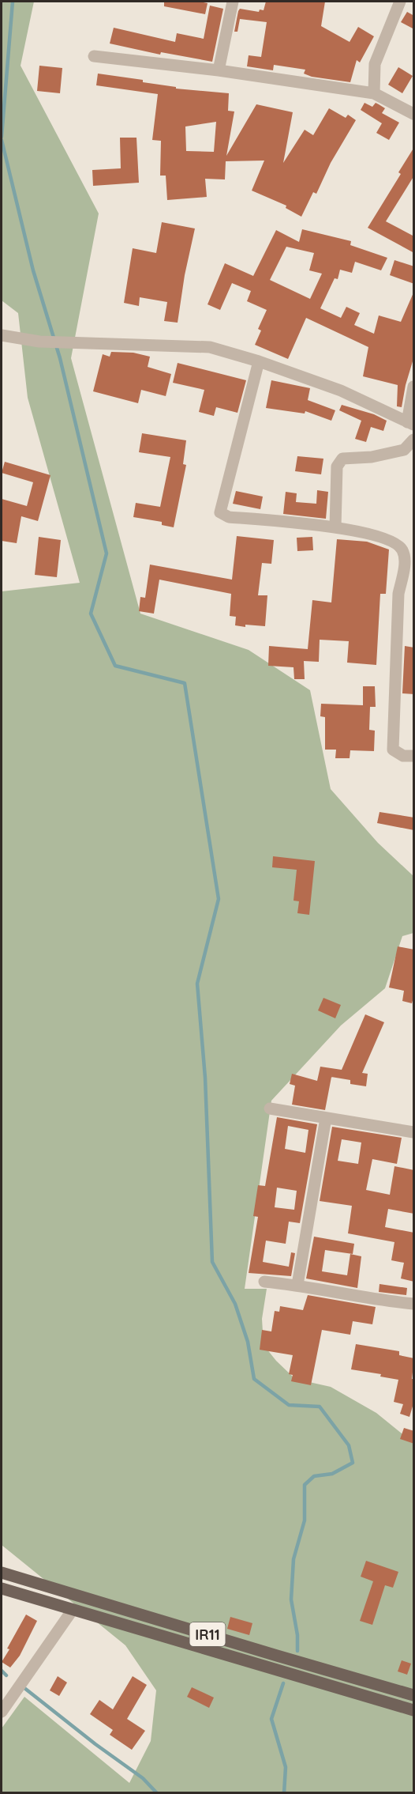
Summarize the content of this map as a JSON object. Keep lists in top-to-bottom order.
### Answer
{
  "streets": {
    "main road": ["IR11"]
  }
}
